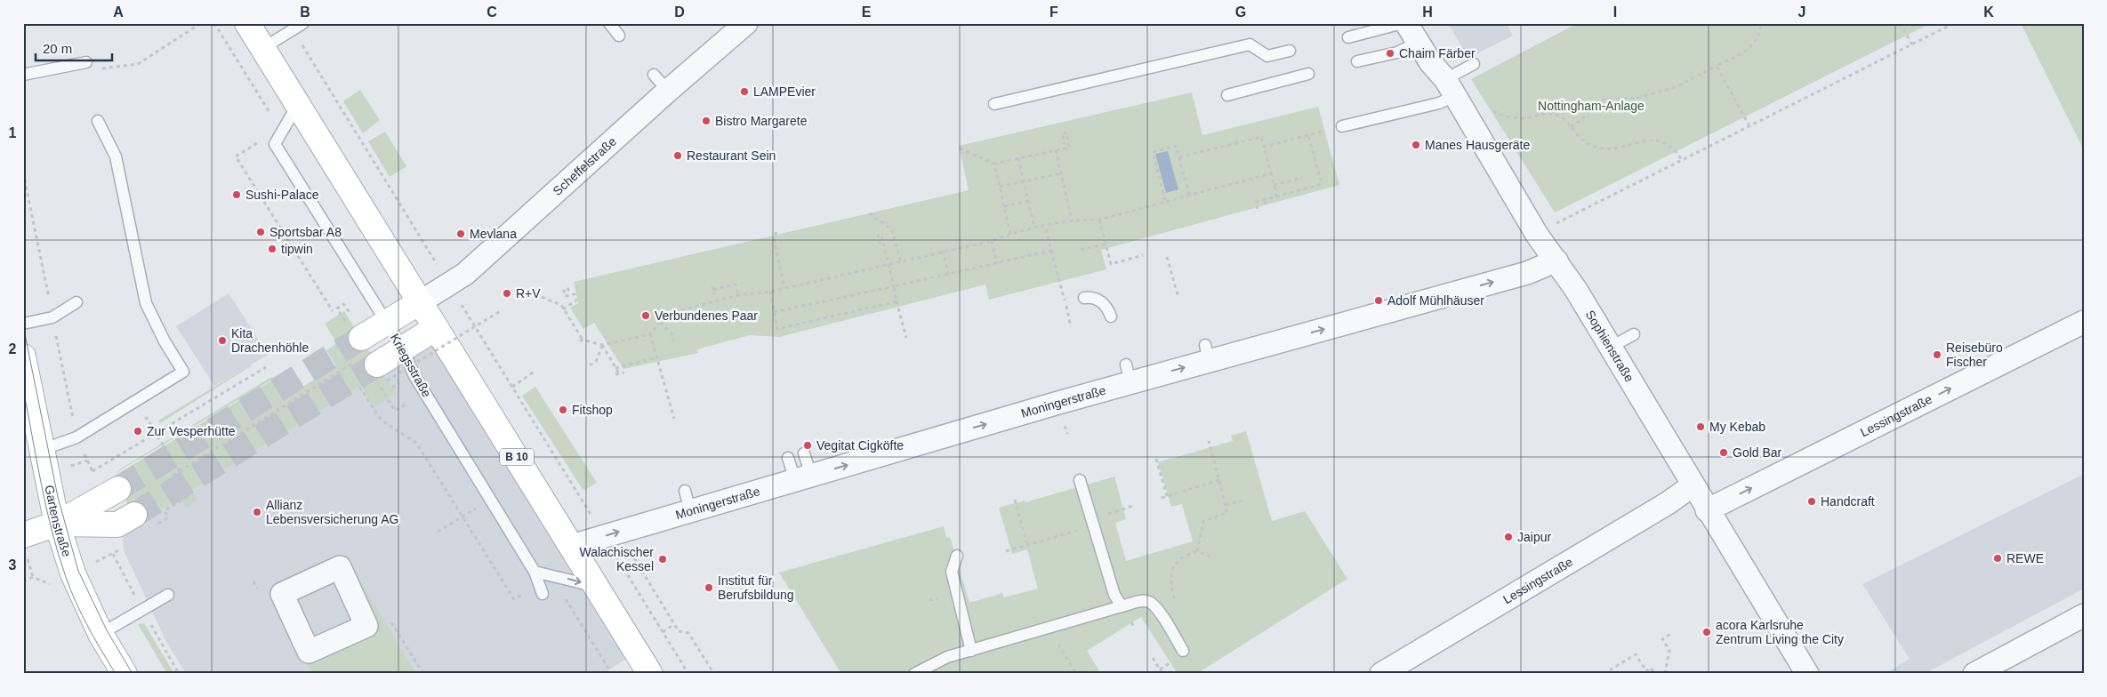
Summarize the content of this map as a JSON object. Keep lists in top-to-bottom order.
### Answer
{
  "streets": {
    "main road": ["B 10", "Gartenstraße"],
    "street": [
      "Scheffelstraße",
      "Sophienstraße",
      "Moningerstraße",
      "Lessingstraße"
    ],
    "lane": ["Kriegsstraße"]
  },
  "crossings": [
    ["Scheffelstraße", "B 10"],
    ["Sophienstraße", "Moningerstraße"],
    ["Sophienstraße", "Lessingstraße"],
    ["Kriegsstraße", "B 10"],
    ["Moningerstraße", "B 10"]
  ],
  "one_way": ["Moningerstraße", "Lessingstraße"],
  "parks": ["Nottingham-Anlage"],
  "places": [
    "Chaim Färber",
    "LAMPEvier",
    "Bistro Margarete",
    "Manes Hausgeräte",
    "Restaurant Sein",
    "Sushi-Palace",
    "Sportsbar A8",
    "Mevlana",
    "tipwin",
    "R+V",
    "Adolf Mühlhäuser",
    "Verbundenes Paar",
    "Kita Drachenhöhle",
    "Reisebüro Fischer",
    "Fitshop",
    "My Kebab",
    "Zur Vesperhütte",
    "Vegitat Cigköfte",
    "Gold Bar",
    "Handcraft",
    "Allianz Lebensversicherung AG",
    "Jaipur",
    "REWE",
    "Walachischer Kessel",
    "Institut für Berufsbildung",
    "acora Karlsruhe Zentrum Living the City"
  ],
  "scale_bar": "20 m",
  "grid": {
    "columns": [
      "A",
      "B",
      "C",
      "D",
      "E",
      "F",
      "G",
      "H",
      "I",
      "J",
      "K"
    ],
    "rows": ["1", "2", "3"]
  }
}
